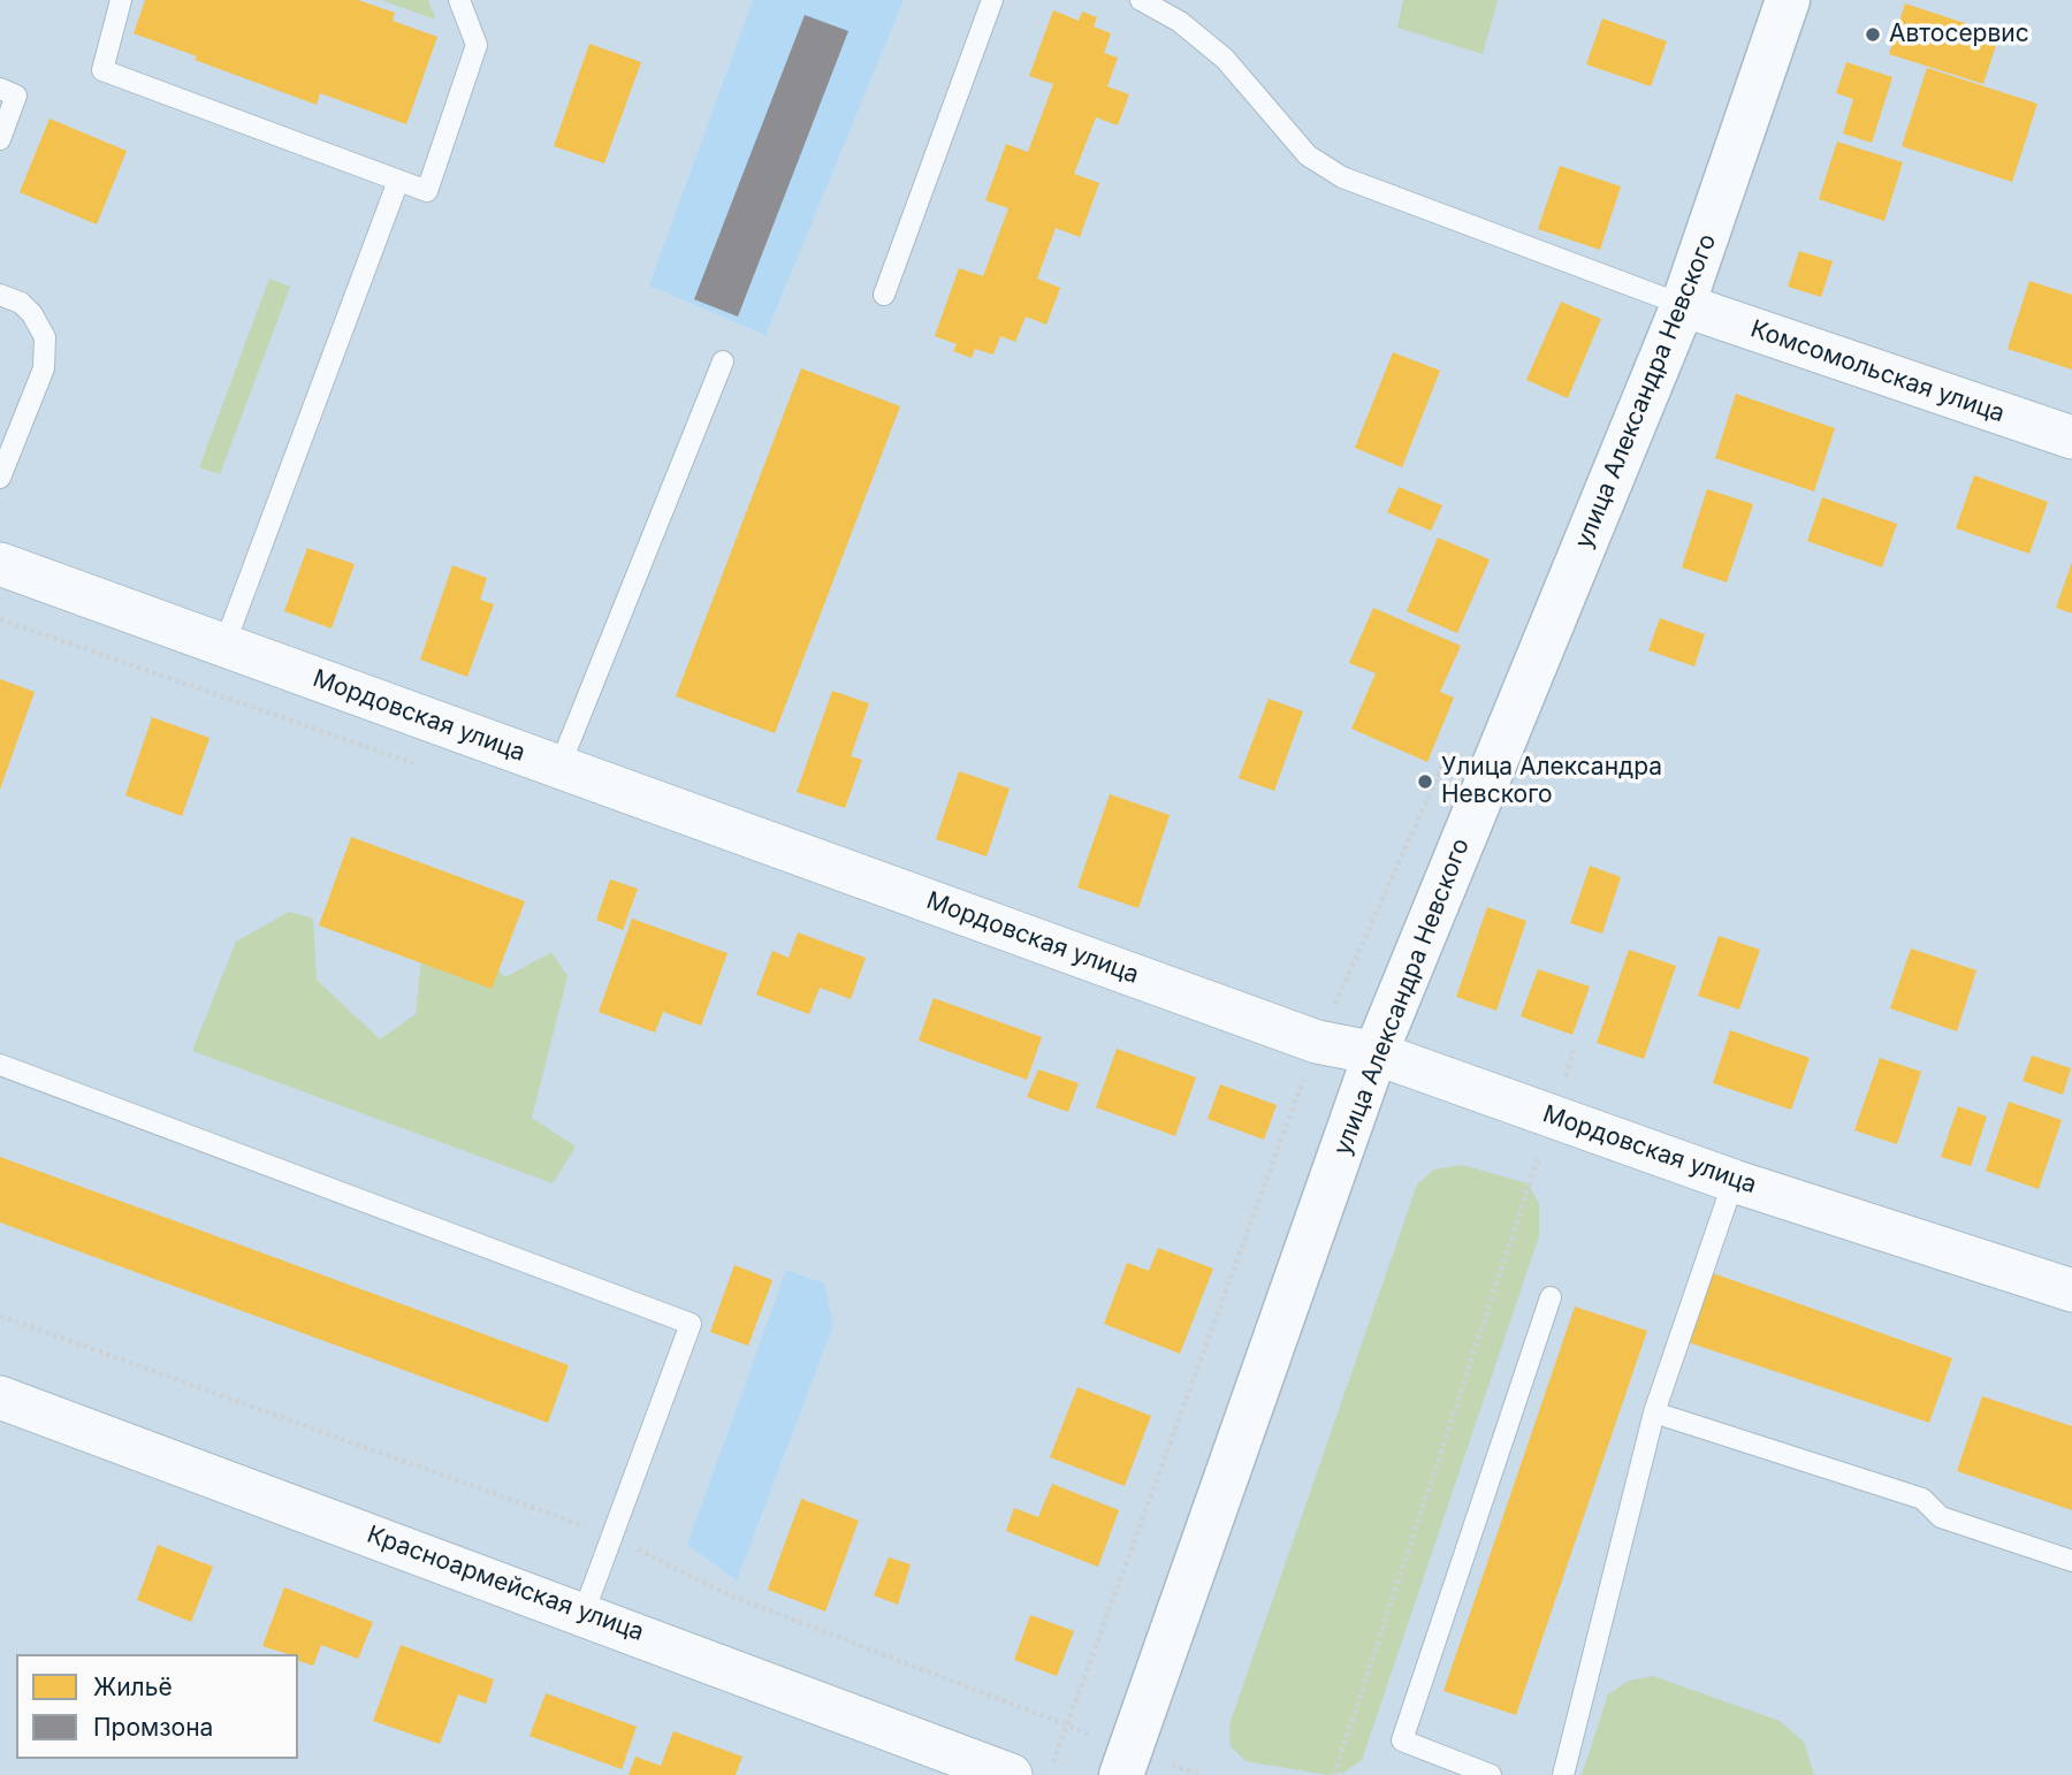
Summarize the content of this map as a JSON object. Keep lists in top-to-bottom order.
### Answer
{
  "streets": {
    "main road": ["улица Александра Невского"],
    "street": ["Комсомольская улица", "Мордовская улица", "Красноармейская улица"]
  },
  "crossings": [
    ["Комсомольская улица", "улица Александра Невского"],
    ["улица Александра Невского", "Мордовская улица"]
  ],
  "places": ["Автосервис", "Улица Александра Невского"],
  "legend": ["Жильё", "Промзона"]
}
